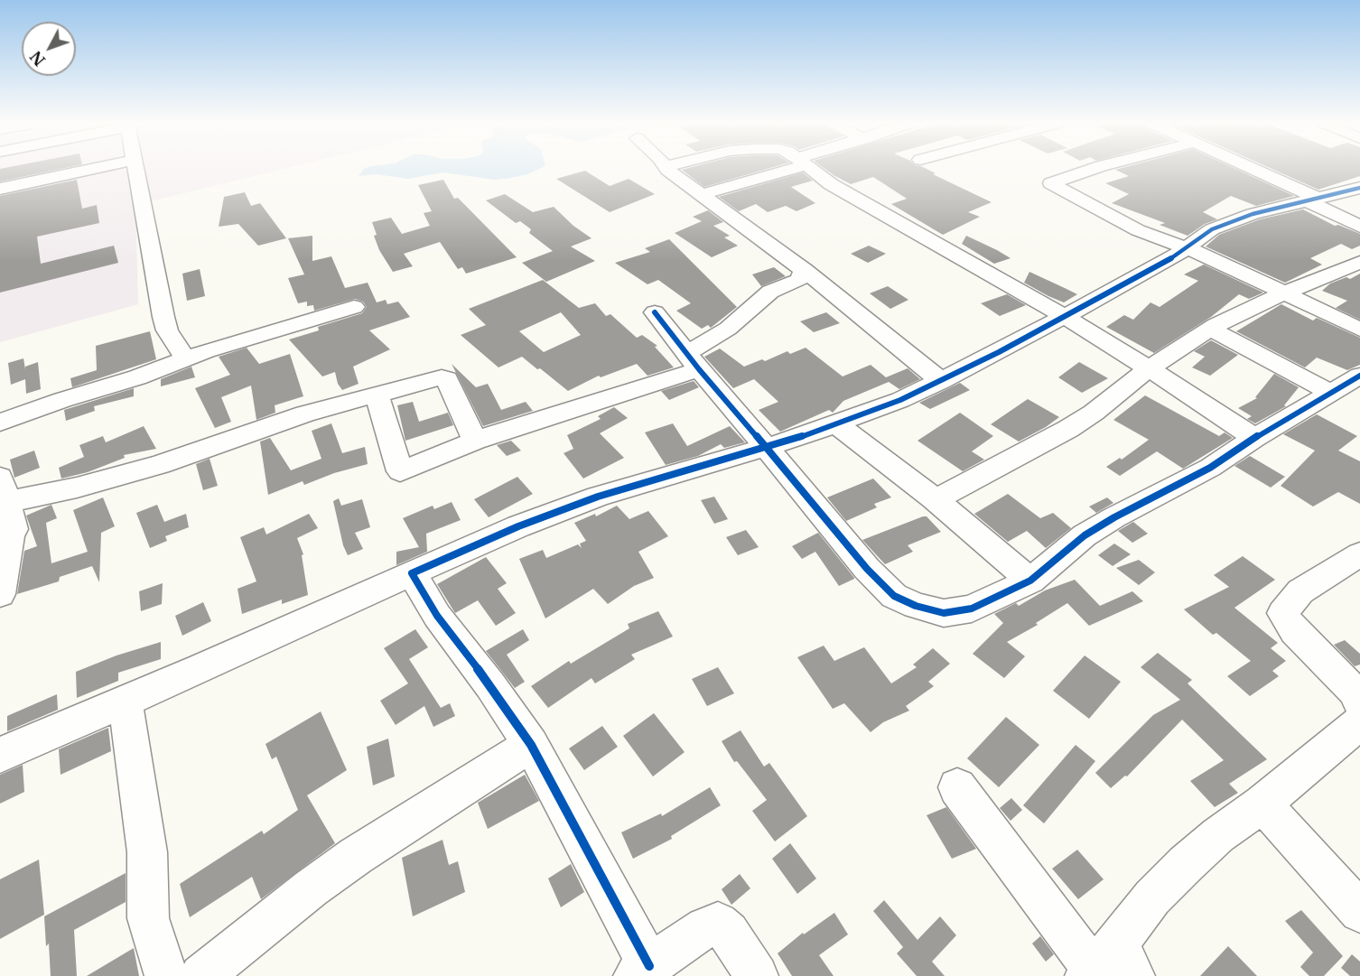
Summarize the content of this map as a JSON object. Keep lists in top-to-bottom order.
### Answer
{
  "north": "bottom left"
}
